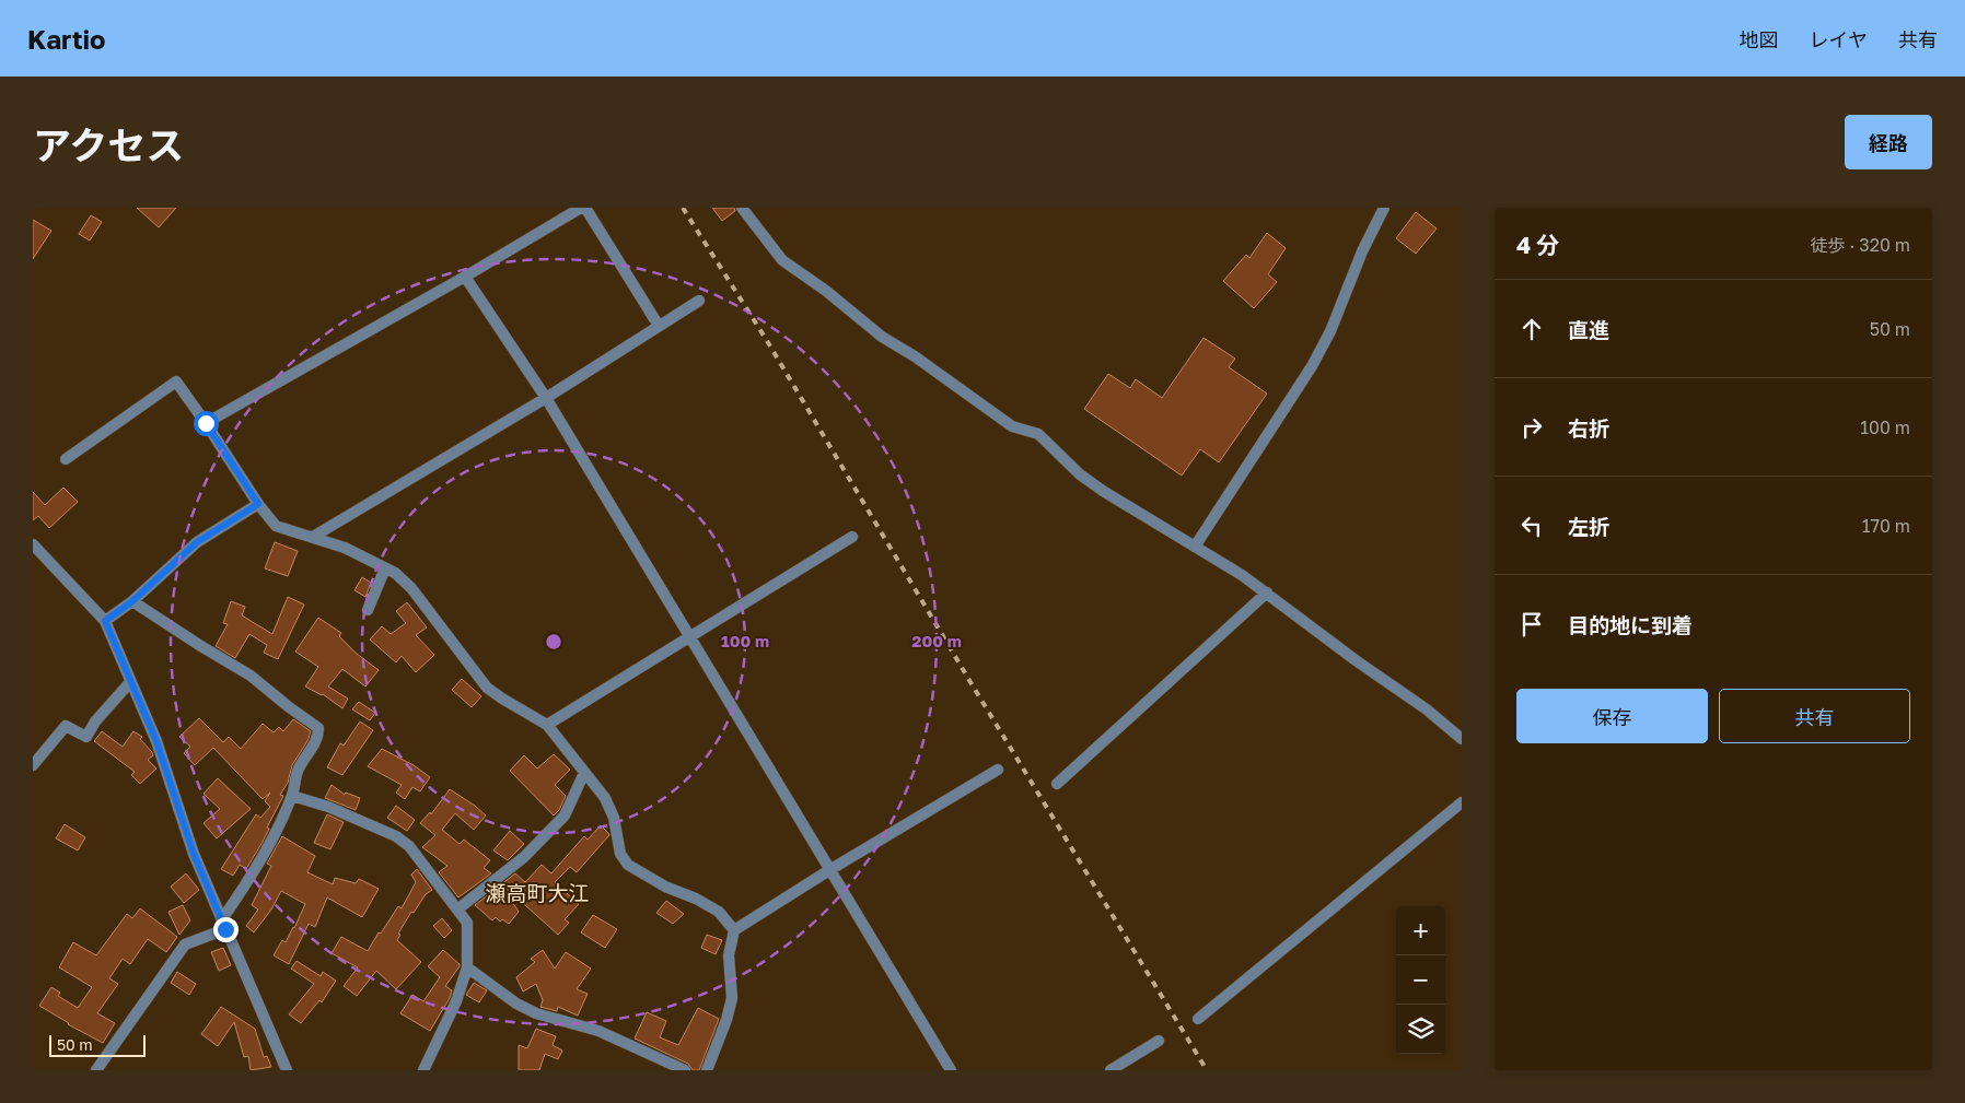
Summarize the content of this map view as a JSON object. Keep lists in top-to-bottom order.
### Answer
{
  "districts": ["瀬高町大江"],
  "scale_bar": "50 m",
  "page": {
    "header": "Kartio",
    "nav": ["地図", "レイヤ", "共有"],
    "title": "アクセス",
    "buttons": [
      "経路",
      ["保存", "共有"]
    ],
    "heading": ["4 分", "徒歩 · 320 m"],
    "list": [
      ["直進", "50 m"],
      ["右折", "100 m"],
      ["左折", "170 m"],
      "目的地に到着"
    ],
    "map_buttons": ["+", "−"],
    "scale": "50 m"
  },
  "rings": ["100 m", "200 m"]
}
